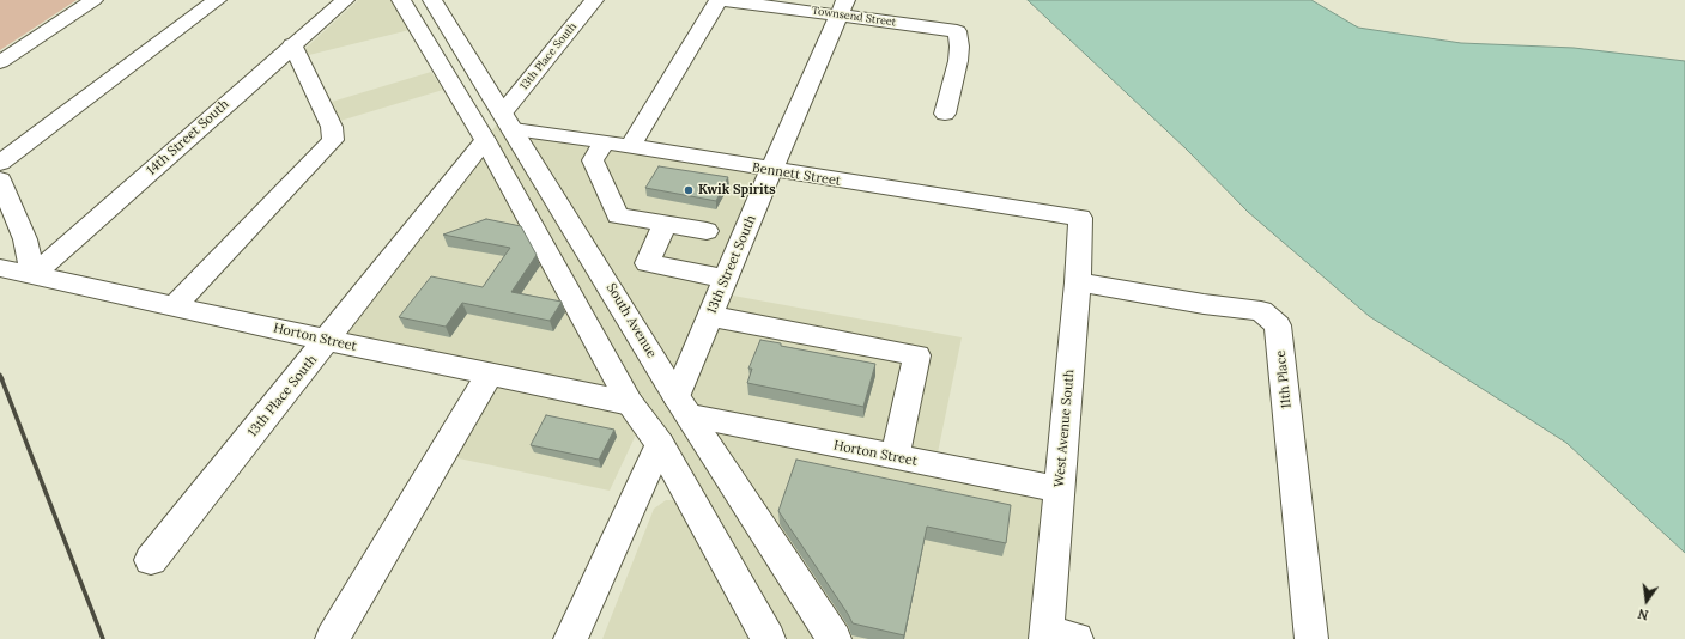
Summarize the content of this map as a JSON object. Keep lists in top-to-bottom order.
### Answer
{
  "streets": {
    "main road": [
      "Townsend Street",
      "13th Place South",
      "14th Street South",
      "Bennett Street",
      "13th Street South",
      "South Avenue",
      "Horton Street",
      "11th Place",
      "West Avenue South"
    ]
  },
  "crossings": [
    ["Townsend Street", "13th Street South"],
    ["13th Place South", "Bennett Street"],
    ["13th Place South", "South Avenue"],
    ["13th Place South", "Horton Street"],
    ["14th Street South", "Horton Street"],
    ["Bennett Street", "13th Street South"],
    ["Bennett Street", "South Avenue"],
    ["Bennett Street", "West Avenue South"],
    ["13th Street South", "South Avenue"],
    ["13th Street South", "Horton Street"],
    ["South Avenue", "Horton Street"],
    ["Horton Street", "West Avenue South"],
    ["11th Place", "West Avenue South"]
  ],
  "places": ["Kwik Spirits"],
  "north": "bottom"
}
